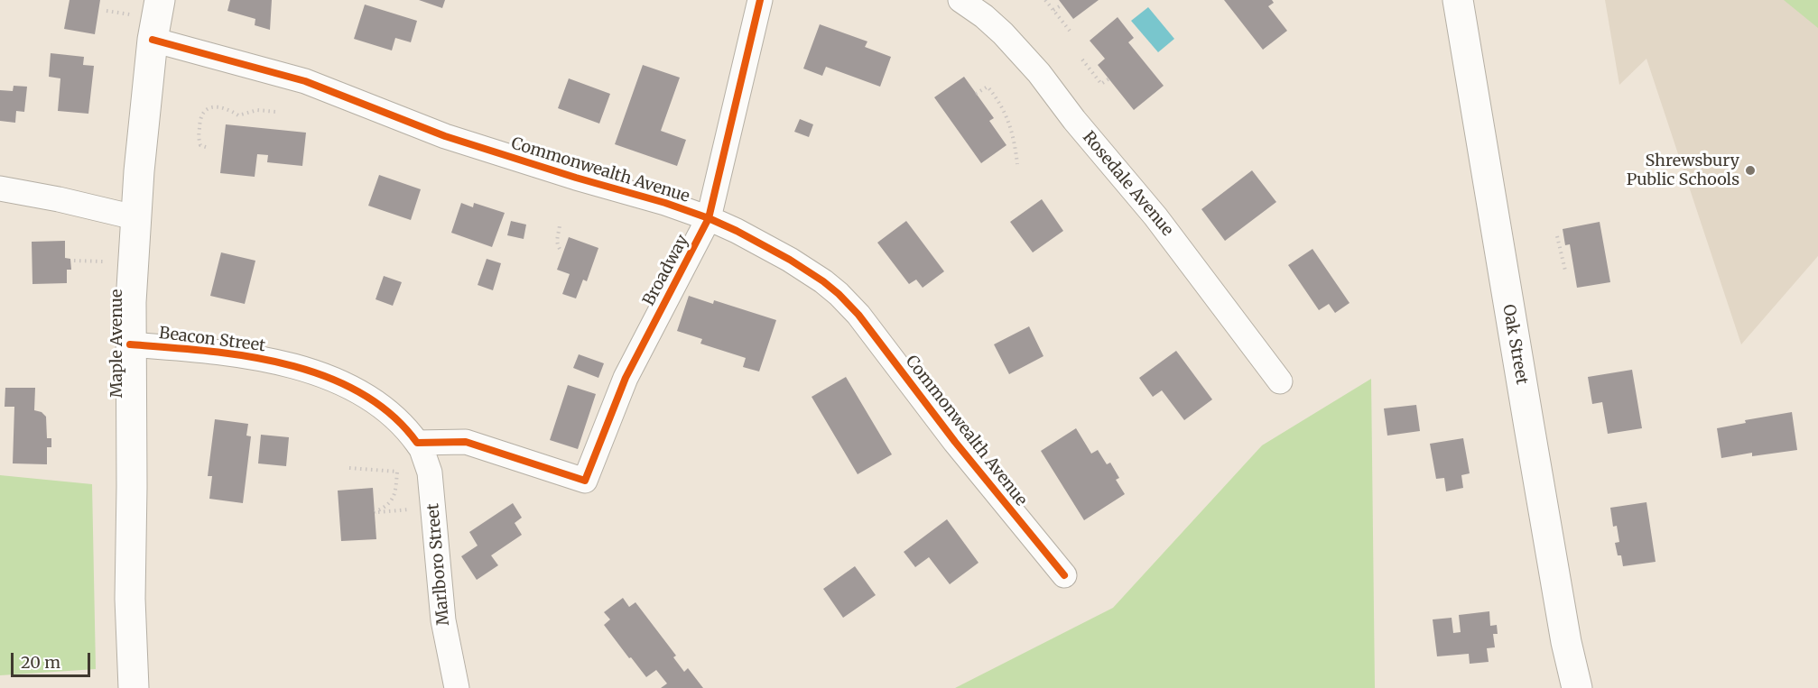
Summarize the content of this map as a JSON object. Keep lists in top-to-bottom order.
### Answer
{
  "streets": {
    "main road": ["Maple Avenue", "Oak Street"],
    "street": [
      "Commonwealth Avenue",
      "Rosedale Avenue",
      "Broadway",
      "Beacon Street",
      "Marlboro Street"
    ]
  },
  "crossings": [
    ["Commonwealth Avenue", "Broadway"],
    ["Commonwealth Avenue", "Maple Avenue"],
    ["Broadway", "Beacon Street"],
    ["Broadway", "Marlboro Street"],
    ["Beacon Street", "Maple Avenue"],
    ["Beacon Street", "Marlboro Street"]
  ],
  "places": ["Shrewsbury Public Schools"],
  "scale_bar": "20 m"
}
